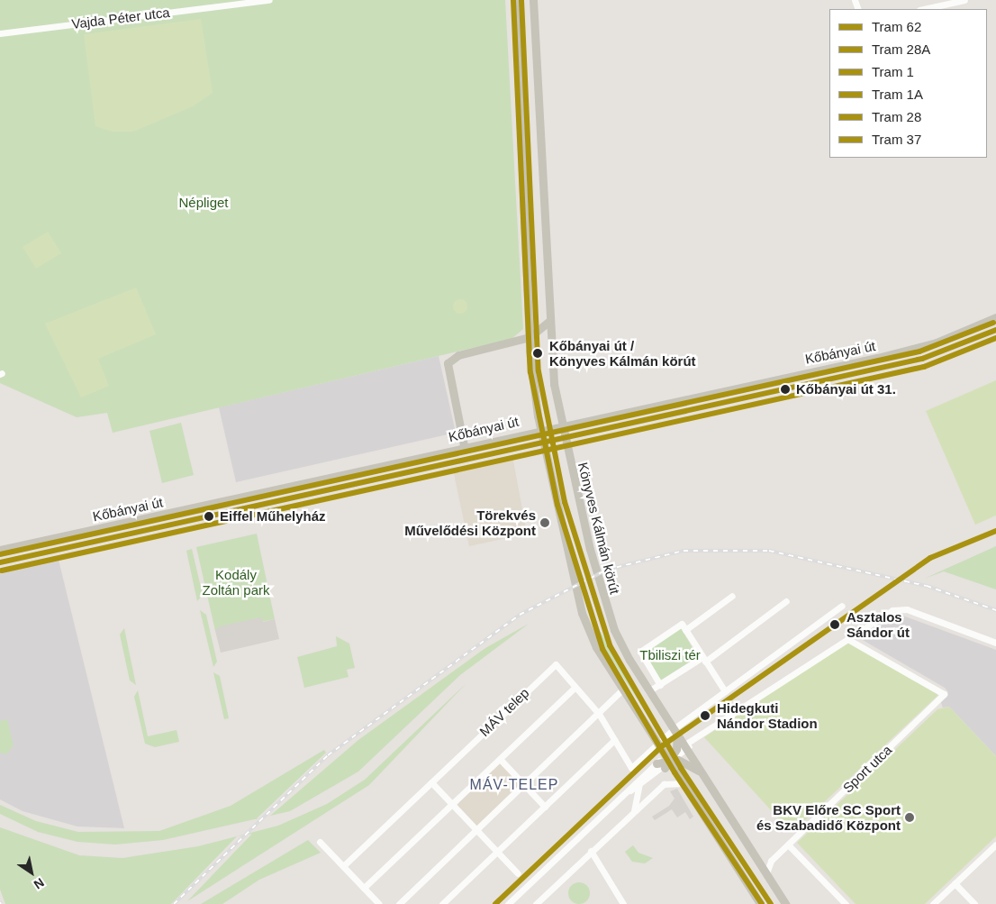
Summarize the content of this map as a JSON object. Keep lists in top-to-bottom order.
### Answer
{
  "streets": {
    "main road": ["Kőbányai út", "Könyves Kálmán körút"],
    "street": ["Vajda Péter utca", "MÁV telep", "Sport utca"]
  },
  "crossings": [
    ["Kőbányai út", "Könyves Kálmán körút"]
  ],
  "districts": ["MÁV-TELEP"],
  "parks": ["Népliget", "Kodály Zoltán park", "Tbiliszi tér"],
  "places": [
    "Kőbányai út / Könyves Kálmán körút",
    "Kőbányai út 31.",
    "Eiffel Műhelyház",
    "Törekvés Művelődési Központ",
    "Asztalos Sándor út",
    "Hidegkuti Nándor Stadion",
    "BKV Előre SC Sport és Szabadidő Központ"
  ],
  "lines": [
    "tram line 1",
    "tram line 1A",
    "tram line 28",
    "tram line 62",
    "tram line 28A",
    "tram line 37"
  ],
  "legend": [
    "Tram 62",
    "Tram 28A",
    "Tram 1",
    "Tram 1A",
    "Tram 28",
    "Tram 37"
  ],
  "north": "bottom right"
}
